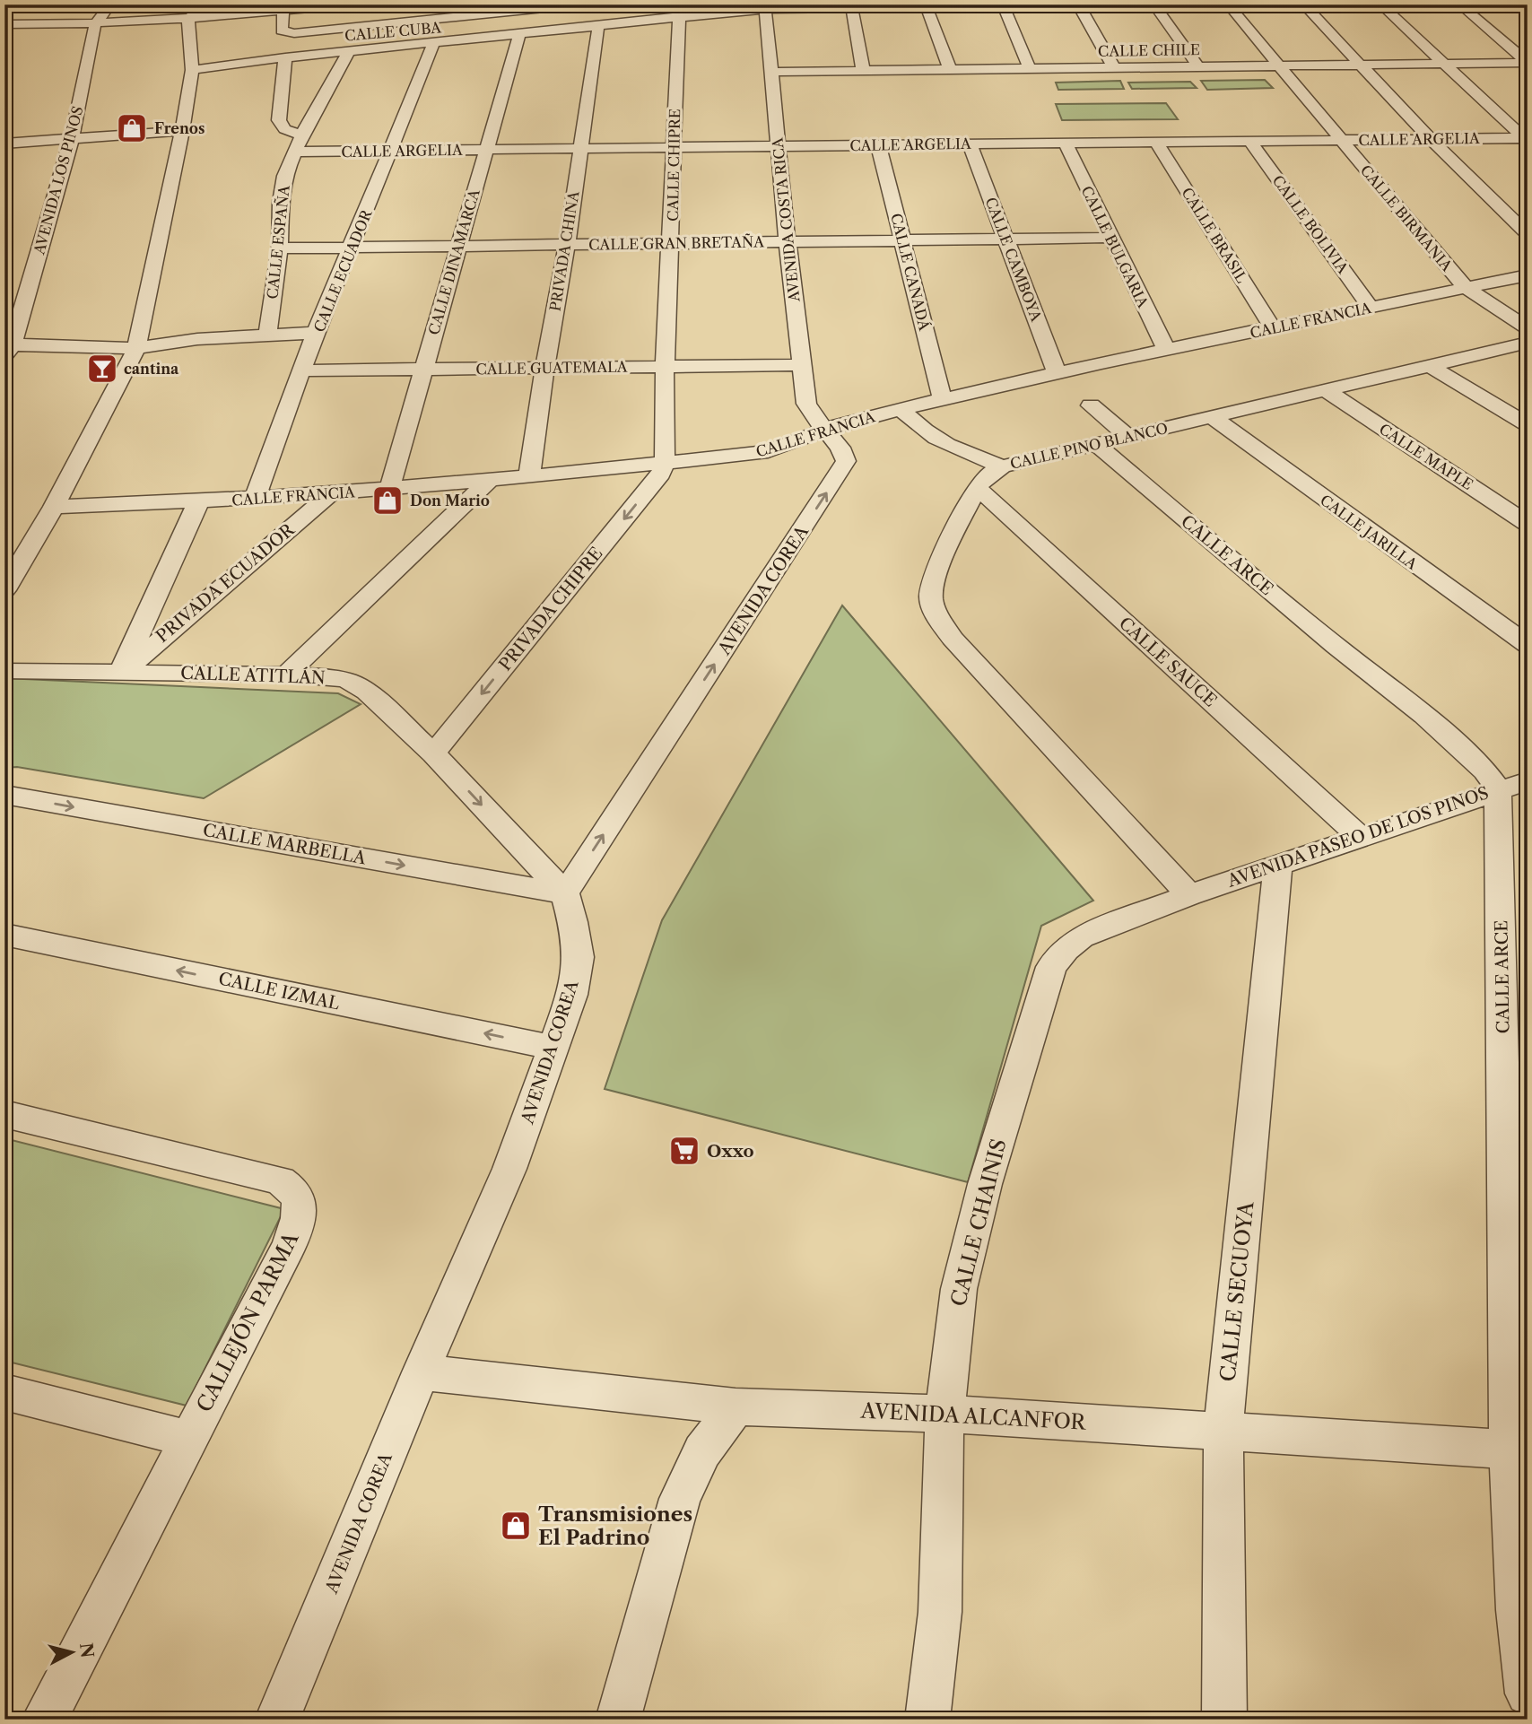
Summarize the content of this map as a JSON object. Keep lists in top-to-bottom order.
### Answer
{
  "streets": {
    "street": [
      "CALLE CUBA",
      "CALLE CHILE",
      "CALLE ARGELIA",
      "CALLE CHIPRE",
      "AVENIDA LOS PINOS",
      "CALLE BIRMANIA",
      "AVENIDA COSTA RICA",
      "CALLE BOLIVIA",
      "CALLE BRASIL",
      "CALLE ESPAÑA",
      "CALLE GRAN BRETAÑA",
      "CALLE BULGARIA",
      "PRIVADA CHINA",
      "CALLE CAMBOYA",
      "CALLE DINAMARCA",
      "CALLE ECUADOR",
      "CALLE CANADÁ",
      "CALLE FRANCIA",
      "CALLE GUATEMALA",
      "CALLE PINO BLANCO",
      "CALLE MAPLE",
      "CALLE JARILLA",
      "CALLE ARCE",
      "PRIVADA ECUADOR",
      "AVENIDA COREA",
      "PRIVADA CHIPRE",
      "CALLE SAUCE",
      "CALLE ATITLÁN",
      "AVENIDA PASEO DE LOS PINOS",
      "CALLE MARBELLA",
      "CALLE IZMAL",
      "CALLE CHAINIS",
      "CALLE SECUOYA",
      "CALLEJÓN PARMA",
      "AVENIDA ALCANFOR"
    ]
  },
  "crossings": [
    ["CALLE CUBA", "CALLE CHIPRE"],
    ["CALLE CUBA", "AVENIDA COSTA RICA"],
    ["CALLE CUBA", "CALLE ESPAÑA"],
    ["CALLE CUBA", "PRIVADA CHINA"],
    ["CALLE CUBA", "CALLE DINAMARCA"],
    ["CALLE CUBA", "CALLE ECUADOR"],
    ["CALLE CHILE", "CALLE BIRMANIA"],
    ["CALLE CHILE", "AVENIDA COSTA RICA"],
    ["CALLE ARGELIA", "CALLE CHIPRE"],
    ["CALLE ARGELIA", "CALLE BIRMANIA"],
    ["CALLE ARGELIA", "AVENIDA COSTA RICA"],
    ["CALLE ARGELIA", "CALLE BOLIVIA"],
    ["CALLE ARGELIA", "CALLE BRASIL"],
    ["CALLE ARGELIA", "CALLE ESPAÑA"],
    ["CALLE ARGELIA", "CALLE BULGARIA"],
    ["CALLE ARGELIA", "PRIVADA CHINA"],
    ["CALLE ARGELIA", "CALLE CAMBOYA"],
    ["CALLE ARGELIA", "CALLE DINAMARCA"],
    ["CALLE ARGELIA", "CALLE ECUADOR"],
    ["CALLE ARGELIA", "CALLE CANADÁ"],
    ["CALLE CHIPRE", "CALLE GRAN BRETAÑA"],
    ["CALLE CHIPRE", "CALLE FRANCIA"],
    ["CALLE CHIPRE", "CALLE GUATEMALA"],
    ["CALLE CHIPRE", "PRIVADA CHIPRE"],
    ["CALLE BIRMANIA", "CALLE FRANCIA"],
    ["AVENIDA COSTA RICA", "CALLE GRAN BRETAÑA"],
    ["AVENIDA COSTA RICA", "CALLE FRANCIA"],
    ["AVENIDA COSTA RICA", "CALLE GUATEMALA"],
    ["AVENIDA COSTA RICA", "AVENIDA COREA"],
    ["CALLE BOLIVIA", "CALLE FRANCIA"],
    ["CALLE BRASIL", "CALLE FRANCIA"],
    ["CALLE ESPAÑA", "CALLE GRAN BRETAÑA"],
    ["CALLE GRAN BRETAÑA", "CALLE BULGARIA"],
    ["CALLE GRAN BRETAÑA", "PRIVADA CHINA"],
    ["CALLE GRAN BRETAÑA", "CALLE CAMBOYA"],
    ["CALLE GRAN BRETAÑA", "CALLE DINAMARCA"],
    ["CALLE GRAN BRETAÑA", "CALLE ECUADOR"],
    ["CALLE GRAN BRETAÑA", "CALLE CANADÁ"],
    ["CALLE BULGARIA", "CALLE FRANCIA"],
    ["PRIVADA CHINA", "CALLE FRANCIA"],
    ["PRIVADA CHINA", "CALLE GUATEMALA"],
    ["CALLE CAMBOYA", "CALLE FRANCIA"],
    ["CALLE DINAMARCA", "CALLE FRANCIA"],
    ["CALLE DINAMARCA", "CALLE GUATEMALA"],
    ["CALLE ECUADOR", "CALLE FRANCIA"],
    ["CALLE ECUADOR", "CALLE GUATEMALA"],
    ["CALLE CANADÁ", "CALLE FRANCIA"],
    ["CALLE FRANCIA", "PRIVADA ECUADOR"],
    ["CALLE FRANCIA", "AVENIDA COREA"],
    ["CALLE FRANCIA", "PRIVADA CHIPRE"],
    ["CALLE PINO BLANCO", "CALLE MAPLE"],
    ["CALLE PINO BLANCO", "CALLE JARILLA"],
    ["CALLE PINO BLANCO", "CALLE ARCE"],
    ["CALLE PINO BLANCO", "CALLE SAUCE"],
    ["CALLE PINO BLANCO", "AVENIDA PASEO DE LOS PINOS"],
    ["CALLE PINO BLANCO", "CALLE CHAINIS"],
    ["CALLE ARCE", "AVENIDA PASEO DE LOS PINOS"],
    ["CALLE ARCE", "AVENIDA ALCANFOR"],
    ["PRIVADA ECUADOR", "CALLE ATITLÁN"],
    ["AVENIDA COREA", "CALLE ATITLÁN"],
    ["AVENIDA COREA", "CALLE MARBELLA"],
    ["AVENIDA COREA", "CALLE IZMAL"],
    ["AVENIDA COREA", "AVENIDA ALCANFOR"],
    ["PRIVADA CHIPRE", "CALLE ATITLÁN"],
    ["CALLE SAUCE", "AVENIDA PASEO DE LOS PINOS"],
    ["CALLE ATITLÁN", "CALLE MARBELLA"],
    ["AVENIDA PASEO DE LOS PINOS", "CALLE CHAINIS"],
    ["AVENIDA PASEO DE LOS PINOS", "CALLE SECUOYA"],
    ["CALLE CHAINIS", "AVENIDA ALCANFOR"],
    ["CALLE SECUOYA", "AVENIDA ALCANFOR"]
  ],
  "one_way": ["AVENIDA COREA", "CALLE MARBELLA", "CALLE IZMAL"],
  "places": {
    "shop": ["Frenos", "Don Mario", "Transmisiones El Padrino"],
    "bar": ["cantina"],
    "supermarket": ["Oxxo"]
  },
  "north": "right"
}
